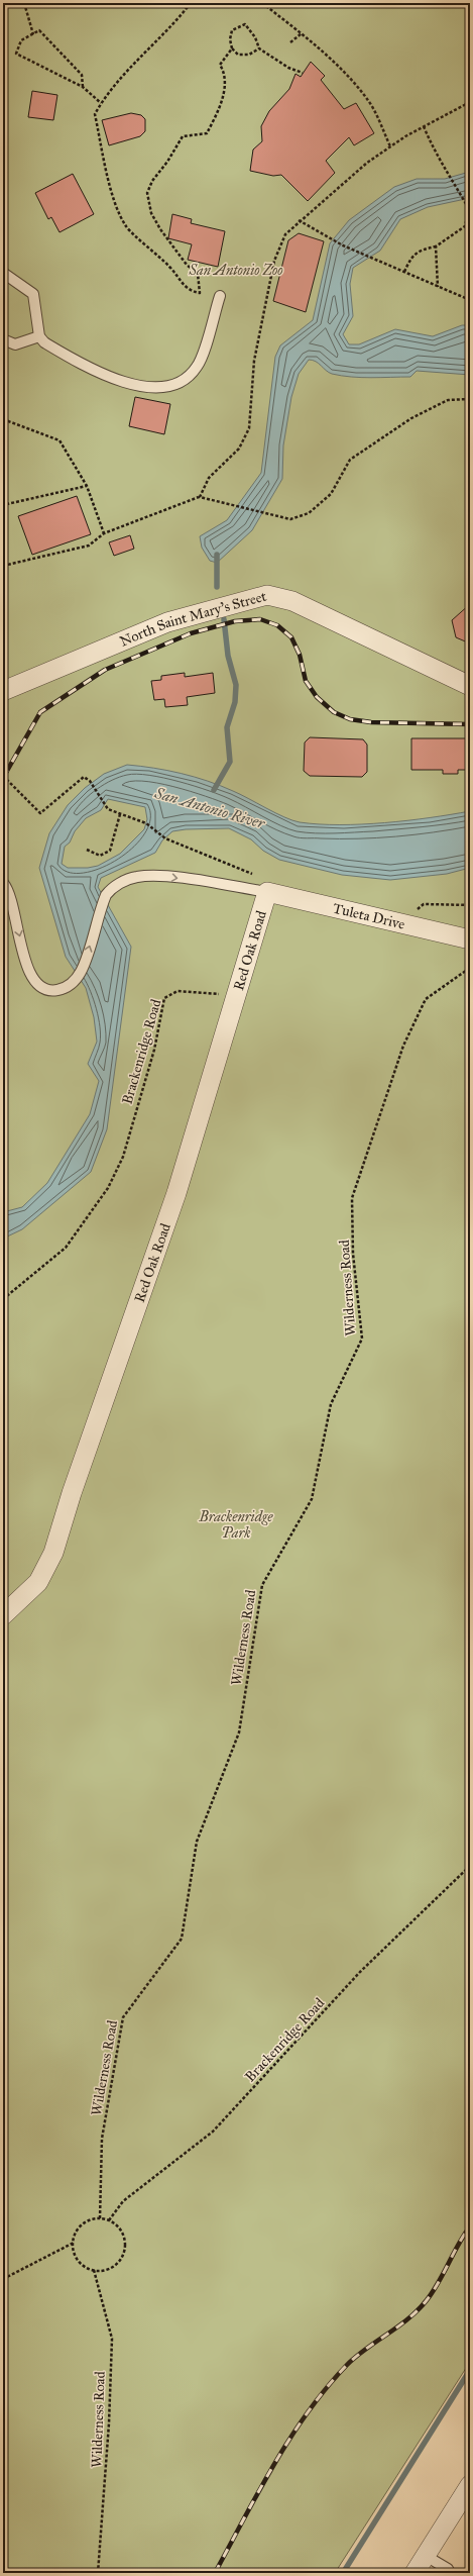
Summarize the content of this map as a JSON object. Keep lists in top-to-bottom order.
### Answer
{
  "streets": {
    "street": ["North Saint Mary's Street", "Tuleta Drive", "Red Oak Road"],
    "path": ["Brackenridge Road", "Wilderness Road"]
  },
  "crossings": [
    ["Tuleta Drive", "Red Oak Road"],
    ["Brackenridge Road", "Wilderness Road"]
  ],
  "water": ["San Antonio River"],
  "parks": ["San Antonio Zoo", "Brackenridge Park"]
}
